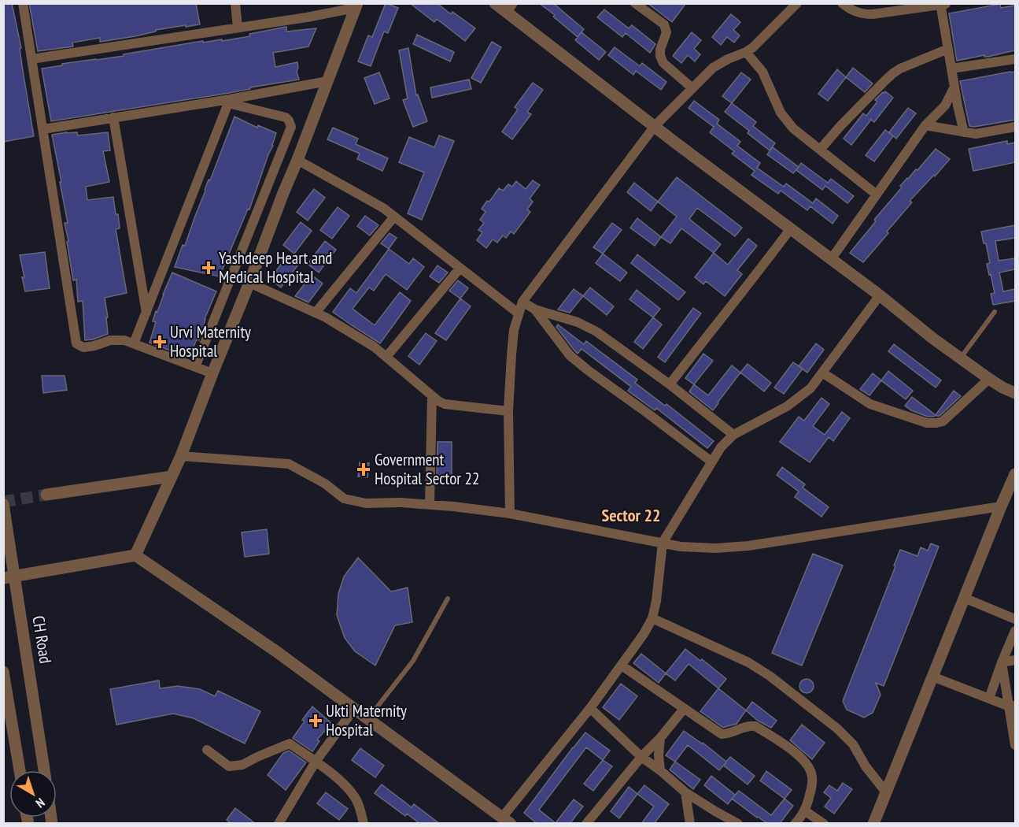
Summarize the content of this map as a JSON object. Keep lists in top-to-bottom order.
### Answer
{
  "streets": {
    "street": ["CH Road"]
  },
  "districts": ["Sector 22"],
  "places": {
    "health": [
      "Yashdeep Heart and Medical Hospital",
      "Urvi Maternity Hospital",
      "Government Hospital Sector 22",
      "Ukti Maternity Hospital"
    ]
  },
  "north": "bottom right"
}
